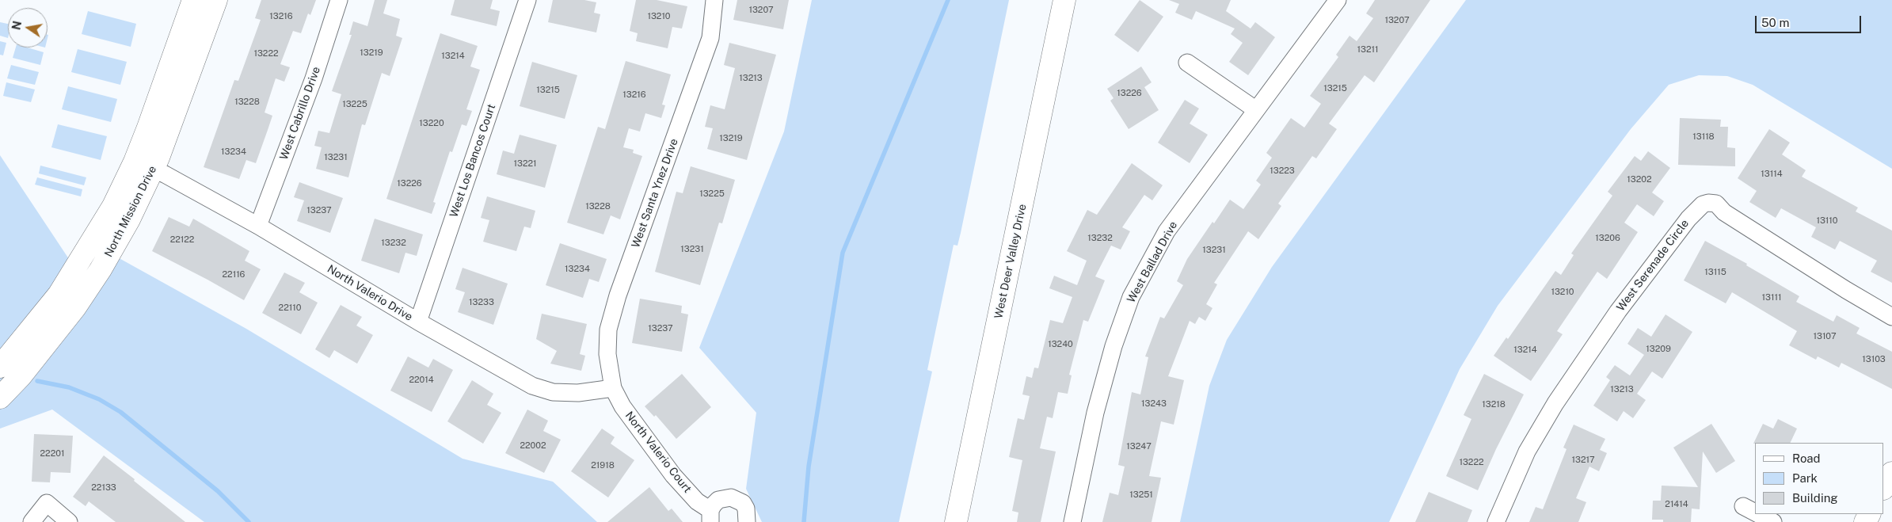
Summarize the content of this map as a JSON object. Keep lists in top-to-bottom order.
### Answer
{
  "streets": {
    "street": [
      "West Cabrillo Drive",
      "West Los Bancos Court",
      "West Santa Ynez Drive",
      "North Mission Drive",
      "West Deer Valley Drive",
      "West Ballad Drive",
      "West Serenade Circle",
      "North Valerio Drive",
      "North Valerio Court"
    ]
  },
  "crossings": [
    ["West Cabrillo Drive", "North Valerio Drive"],
    ["West Los Bancos Court", "North Valerio Drive"],
    ["West Santa Ynez Drive", "North Valerio Drive"],
    ["West Santa Ynez Drive", "North Valerio Court"],
    ["North Mission Drive", "North Valerio Drive"],
    ["North Valerio Drive", "North Valerio Court"]
  ],
  "house_numbers": [
    "13207",
    "13216",
    "13210",
    "13207",
    "13211",
    "13219",
    "13222",
    "13214",
    "13213",
    "13215",
    "13215",
    "13226",
    "13216",
    "13228",
    "13225",
    "13220",
    "13118",
    "13219",
    "13234",
    "13231",
    "13221",
    "13223",
    "13114",
    "13202",
    "13226",
    "13225",
    "13228",
    "13237",
    "13110",
    "13232",
    "13206",
    "22122",
    "13232",
    "13231",
    "13231",
    "13234",
    "13115",
    "22116",
    "13210",
    "13111",
    "13233",
    "22110",
    "13237",
    "13107",
    "13240",
    "13209",
    "13214",
    "13103",
    "22014",
    "13213",
    "13243",
    "13218",
    "22002",
    "13247",
    "22201",
    "13217",
    "13222",
    "21918",
    "22133",
    "13251",
    "21414"
  ],
  "legend": ["Road", "Park", "Building"],
  "scale_bar": "50 m",
  "north": "left"
}
